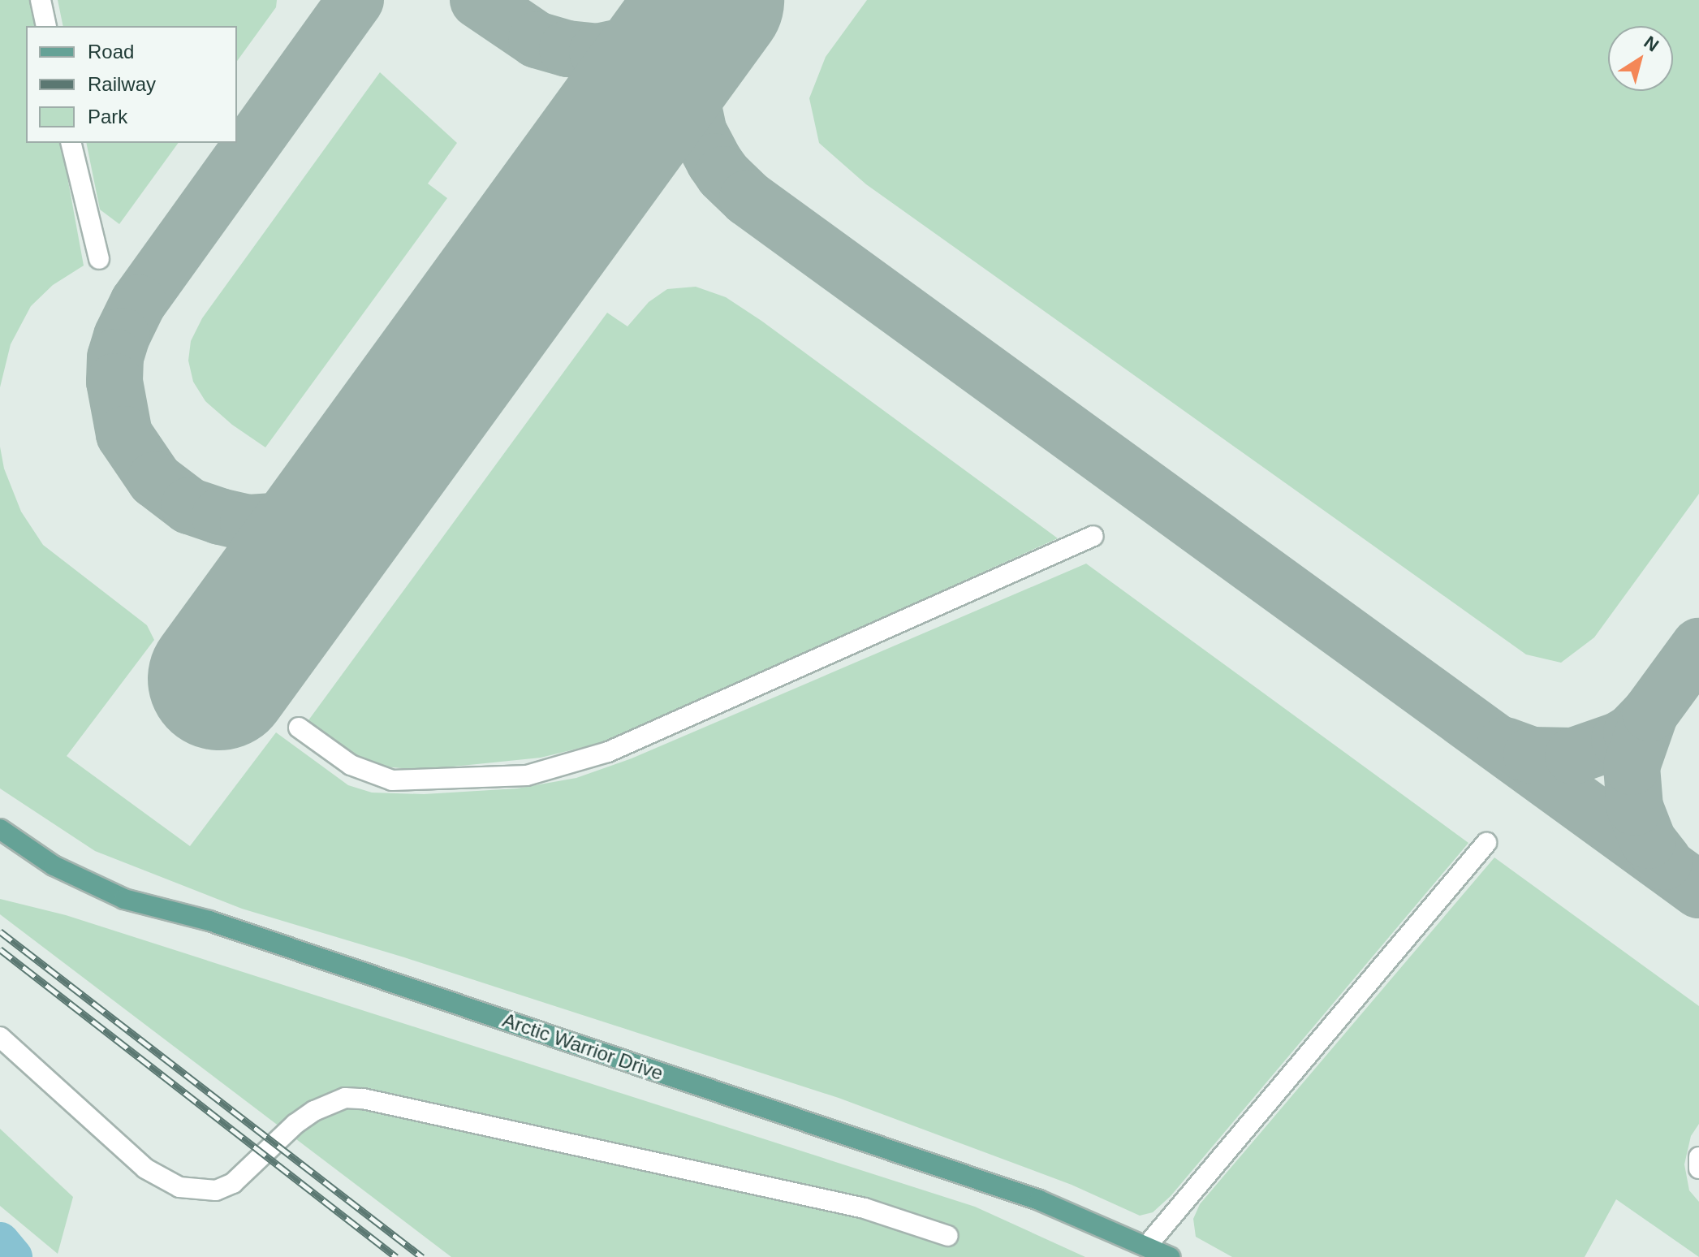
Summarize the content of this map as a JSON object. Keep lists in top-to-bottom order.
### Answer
{
  "streets": {
    "main road": ["Arctic Warrior Drive"]
  },
  "legend": ["Road", "Railway", "Park"],
  "north": "top right"
}
